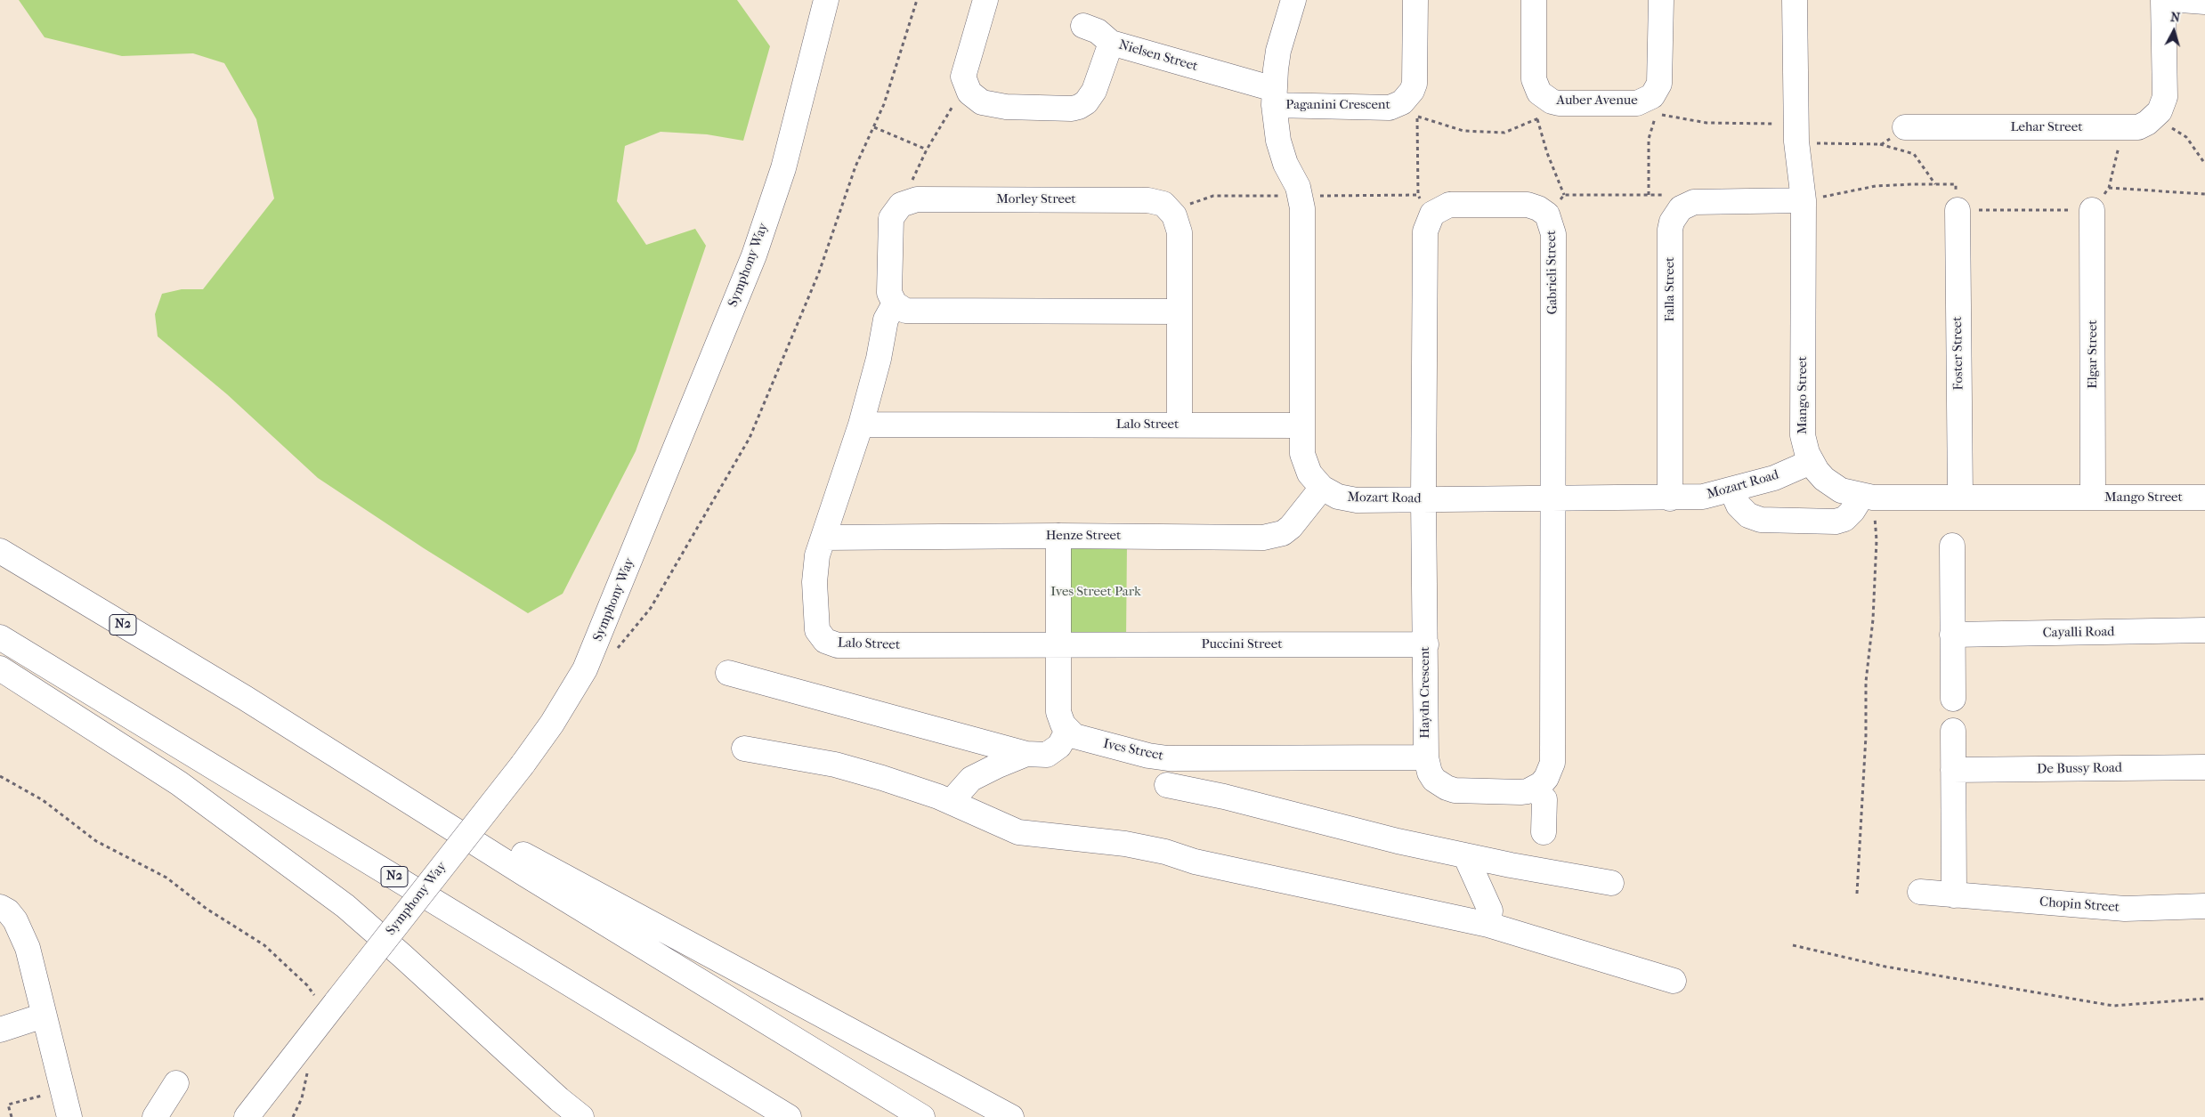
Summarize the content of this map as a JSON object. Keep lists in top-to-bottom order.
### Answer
{
  "streets": {
    "main road": [
      "Nielsen Street",
      "Auber Avenue",
      "Paganini Crescent",
      "Lehar Street",
      "Morley Street",
      "Symphony Way",
      "Gabrieli Street",
      "Falla Street",
      "Foster Street",
      "Elgar Street",
      "Mango Street",
      "Lalo Street",
      "Mozart Road",
      "Henze Street",
      "N2",
      "Cayalli Road",
      "Puccini Street",
      "Haydn Crescent",
      "Ives Street",
      "De Bussy Road",
      "Chopin Street"
    ]
  },
  "crossings": [
    ["Nielsen Street", "Paganini Crescent"],
    ["Nielsen Street", "Mozart Road"],
    ["Paganini Crescent", "Mozart Road"],
    ["Morley Street", "Lalo Street"],
    ["Gabrieli Street", "Mozart Road"],
    ["Gabrieli Street", "Haydn Crescent"],
    ["Falla Street", "Mozart Road"],
    ["Foster Street", "Mango Street"],
    ["Elgar Street", "Mango Street"],
    ["Mango Street", "Mozart Road"],
    ["Lalo Street", "Mozart Road"],
    ["Lalo Street", "Henze Street"],
    ["Lalo Street", "Puccini Street"],
    ["Mozart Road", "Henze Street"],
    ["Mozart Road", "Haydn Crescent"],
    ["Puccini Street", "Haydn Crescent"],
    ["Haydn Crescent", "Ives Street"]
  ],
  "parks": ["Ives Street Park"],
  "north": "top"
}
